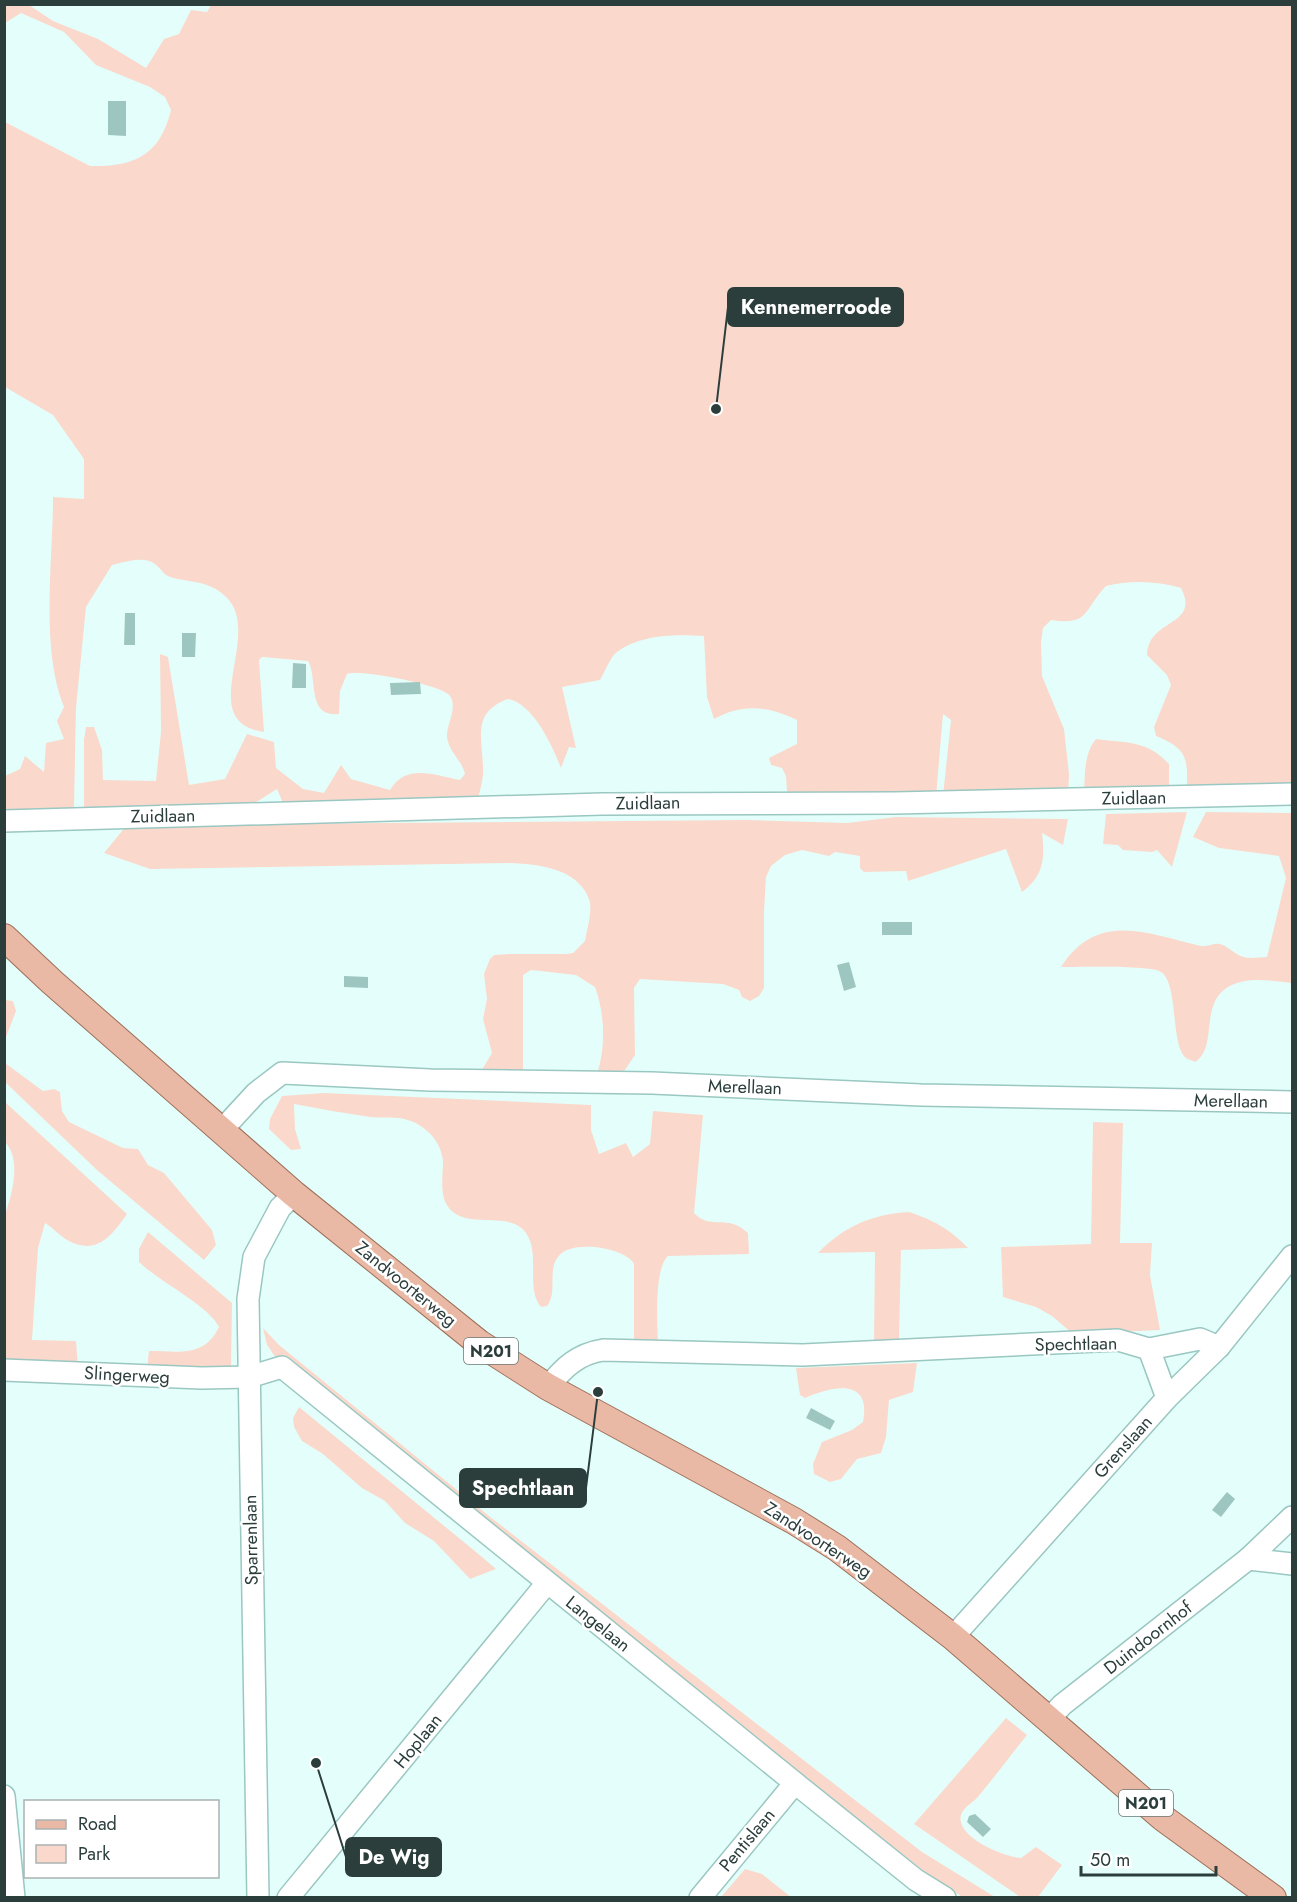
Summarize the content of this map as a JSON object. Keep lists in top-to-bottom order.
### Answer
{
  "streets": {
    "main road": ["Zandvoorterweg", "N201"],
    "street": [
      "Zuidlaan",
      "Merellaan",
      "Spechtlaan",
      "Slingerweg",
      "Grenslaan",
      "Sparrenlaan",
      "Langelaan",
      "Duindoornhof",
      "Hoplaan",
      "Pentislaan"
    ]
  },
  "crossings": [
    ["Merellaan", "Zandvoorterweg"],
    ["Zandvoorterweg", "Spechtlaan"],
    ["Zandvoorterweg", "N201"],
    ["Zandvoorterweg", "Grenslaan"],
    ["Zandvoorterweg", "Sparrenlaan"],
    ["Zandvoorterweg", "Duindoornhof"],
    ["Spechtlaan", "Grenslaan"],
    ["N201", "Duindoornhof"],
    ["Slingerweg", "Sparrenlaan"],
    ["Slingerweg", "Langelaan"],
    ["Sparrenlaan", "Langelaan"],
    ["Langelaan", "Hoplaan"],
    ["Langelaan", "Pentislaan"]
  ],
  "places": ["Kennemerroode", "Spechtlaan", "De Wig"],
  "legend": ["Road", "Park"],
  "scale_bar": "50 m"
}
